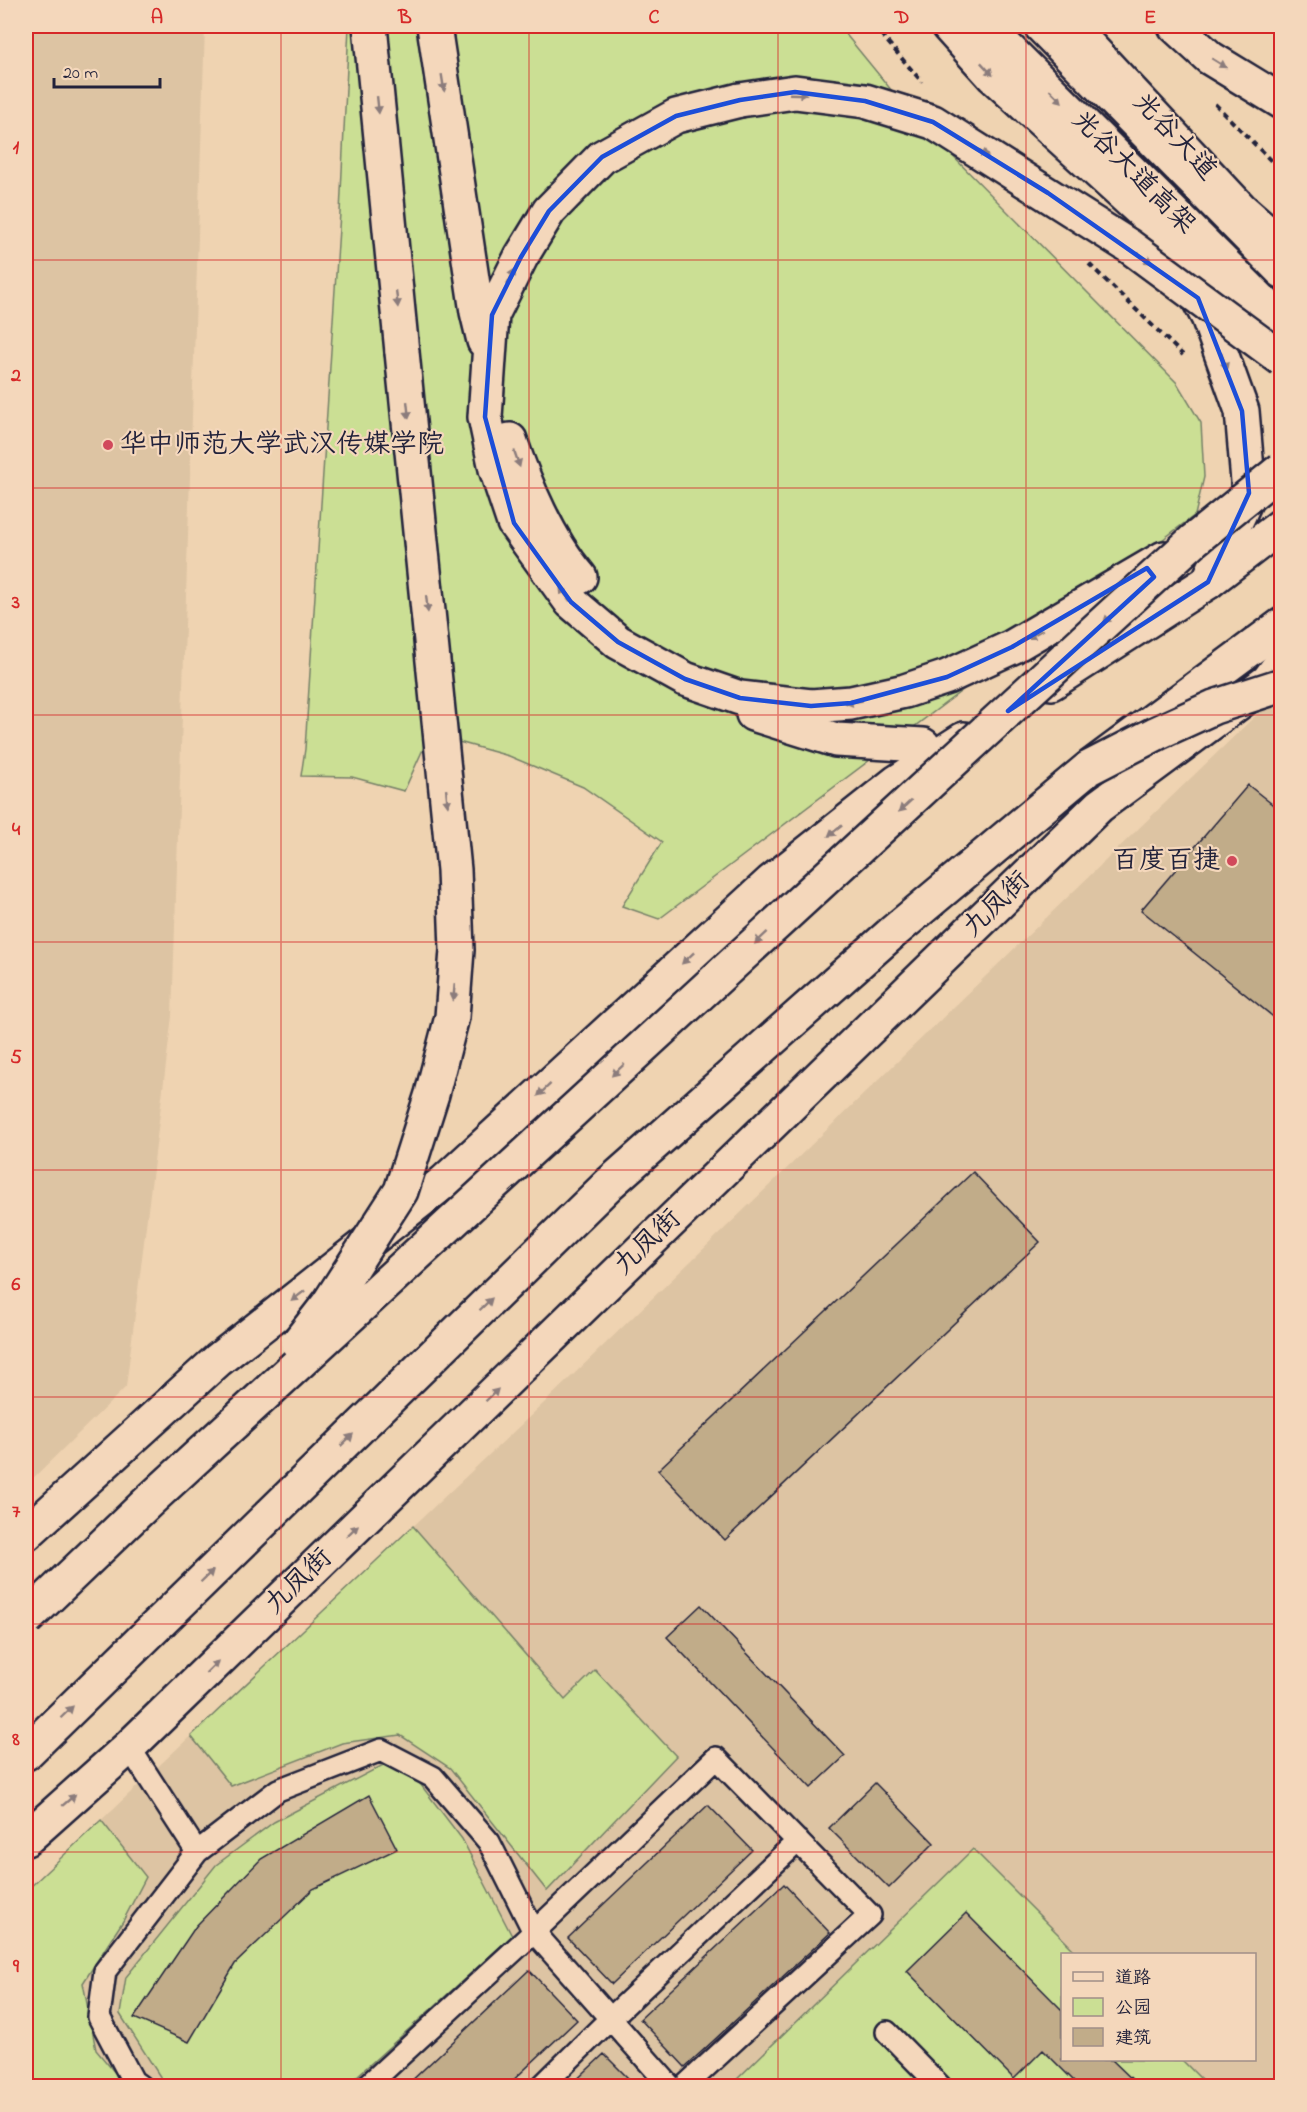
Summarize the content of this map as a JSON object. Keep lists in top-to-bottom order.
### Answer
{
  "streets": {
    "main road": ["光谷大道", "光谷大道高架", "九凤街"]
  },
  "places": ["华中师范大学武汉传媒学院", "百度百捷"],
  "legend": ["道路", "公园", "建筑"],
  "scale_bar": "20 m",
  "grid": {
    "columns": [
      "A",
      "B",
      "C",
      "D",
      "E"
    ],
    "rows": [
      "1",
      "2",
      "3",
      "4",
      "5",
      "6",
      "7",
      "8",
      "9"
    ]
  }
}
